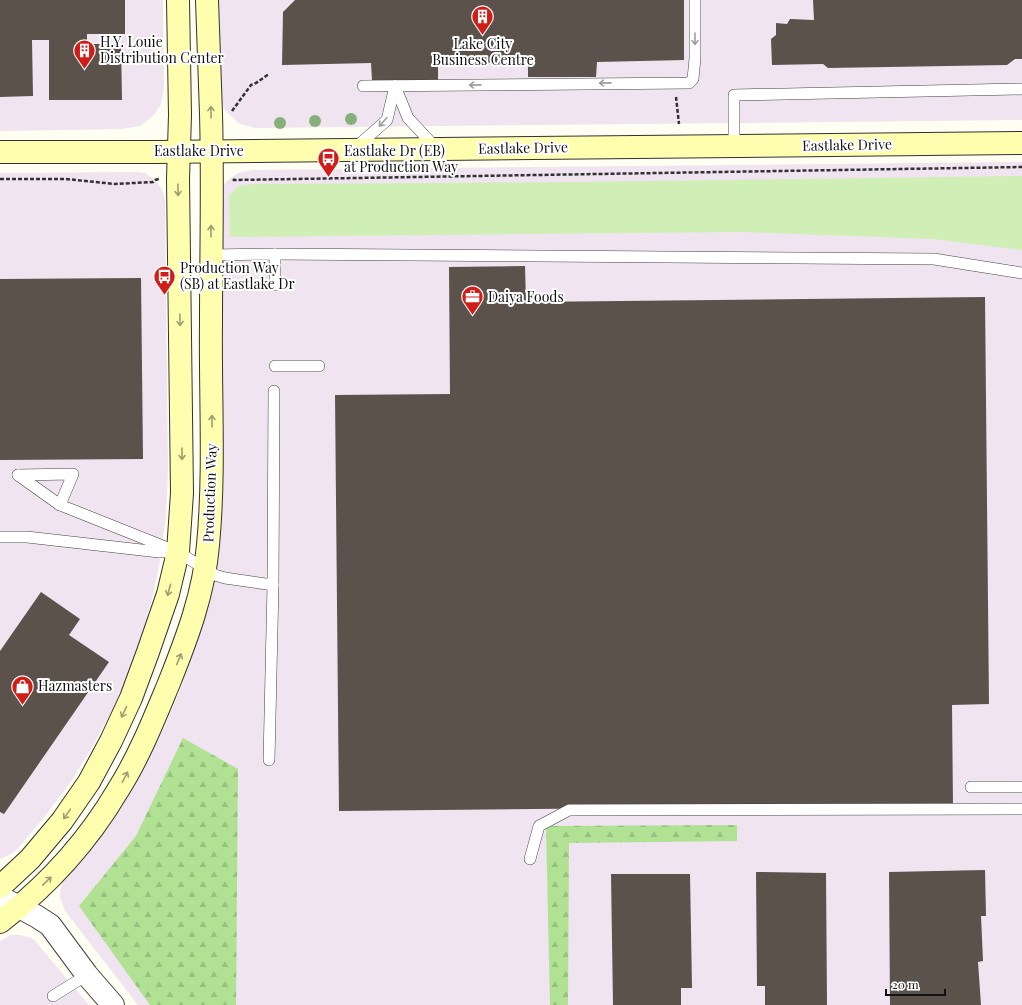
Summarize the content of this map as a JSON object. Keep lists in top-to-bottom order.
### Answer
{
  "streets": {
    "street": ["Eastlake Drive", "Production Way"]
  },
  "crossings": [
    ["Eastlake Drive", "Production Way"]
  ],
  "places": {
    "building": ["Lake City Business Centre", "H.Y. Louie Distribution Center"],
    "bus stop": ["Eastlake Dr (EB) at Production Way", "Production Way (SB) at Eastlake Dr"],
    "office": ["Daiya Foods"],
    "shop": ["Hazmasters"]
  },
  "scale_bar": "20 m"
}
